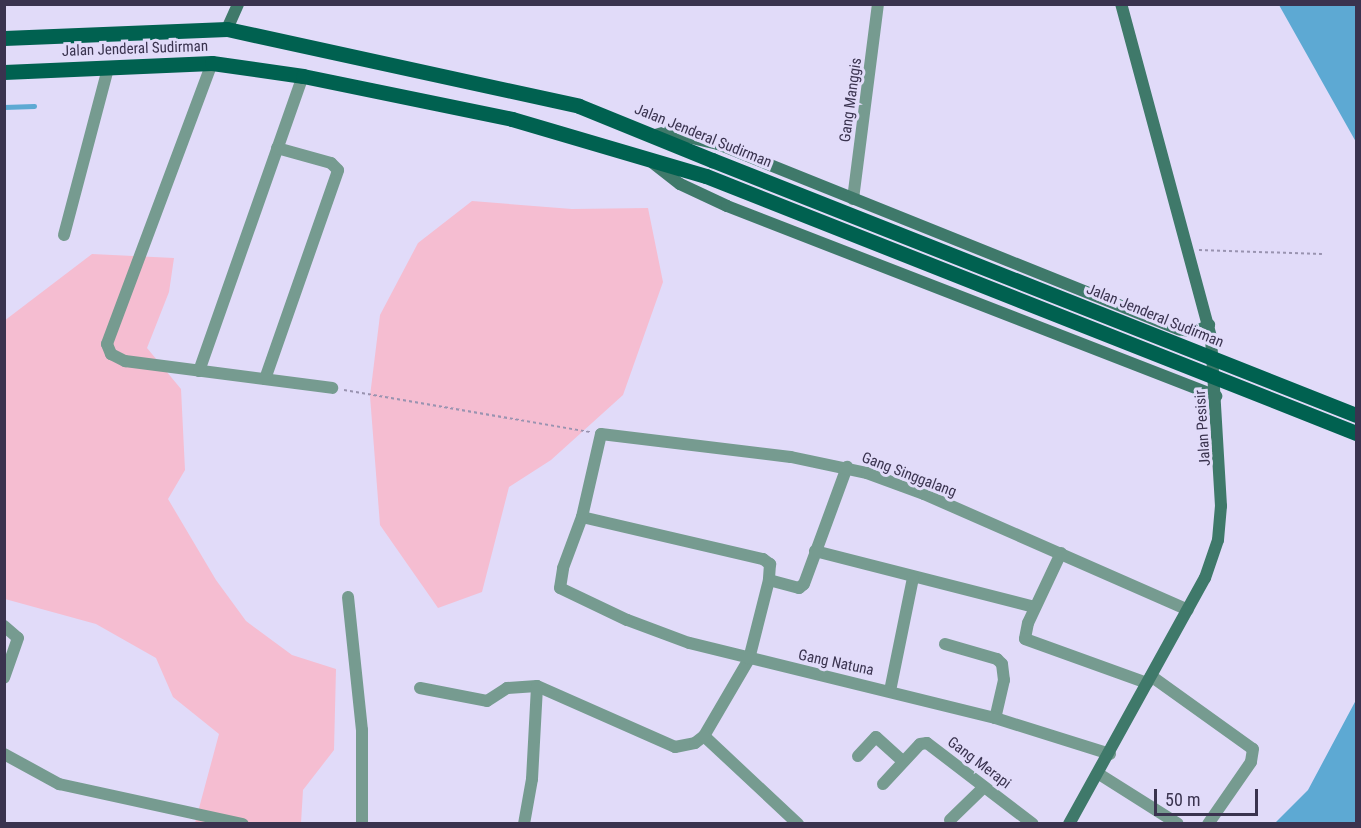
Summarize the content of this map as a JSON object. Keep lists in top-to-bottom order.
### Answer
{
  "streets": {
    "main road": ["Jalan Jenderal Sudirman"],
    "street": [
      "Gang Manggis",
      "Jalan Pesisir",
      "Gang Singgalang",
      "Gang Natuna",
      "Gang Merapi"
    ]
  },
  "crossings": [
    ["Jalan Pesisir", "Gang Singgalang"],
    ["Jalan Pesisir", "Gang Natuna"]
  ],
  "scale_bar": "50 m"
}
